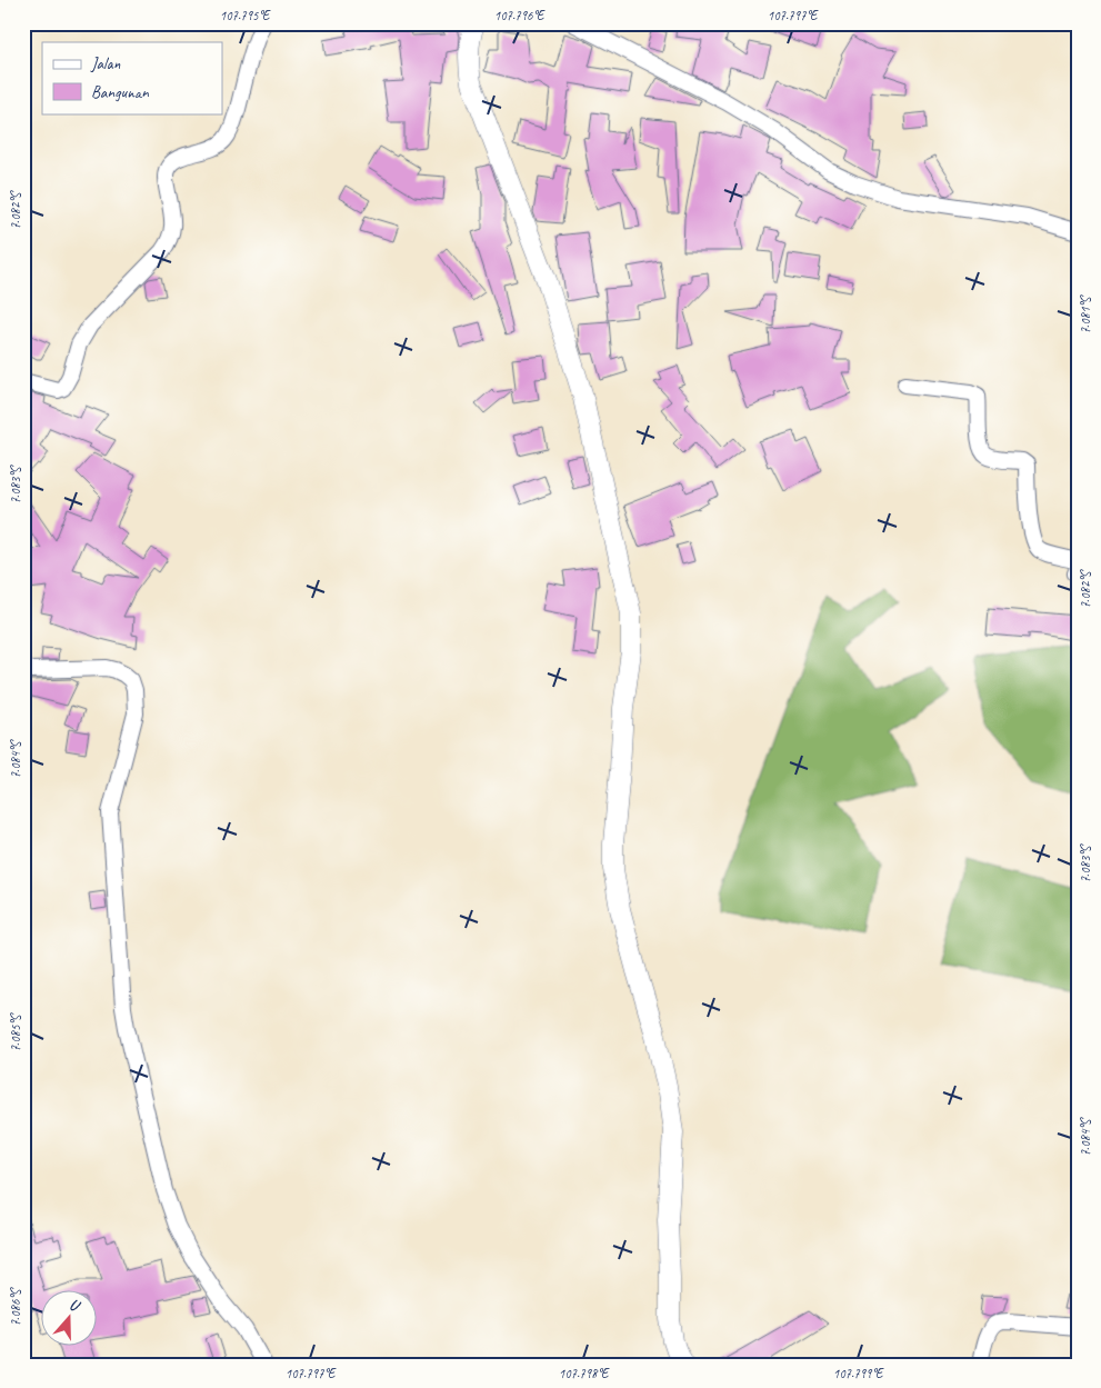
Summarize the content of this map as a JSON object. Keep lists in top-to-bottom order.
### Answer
{
  "legend": ["Jalan", "Bangunan"],
  "north": "top",
  "coordinates": [
    "107.795°E",
    "107.796°E",
    "107.797°E",
    "7.082°S",
    "7.081°S",
    "7.083°S",
    "7.084°S",
    "7.085°S",
    "7.086°S",
    "107.798°E",
    "107.799°E"
  ]
}
